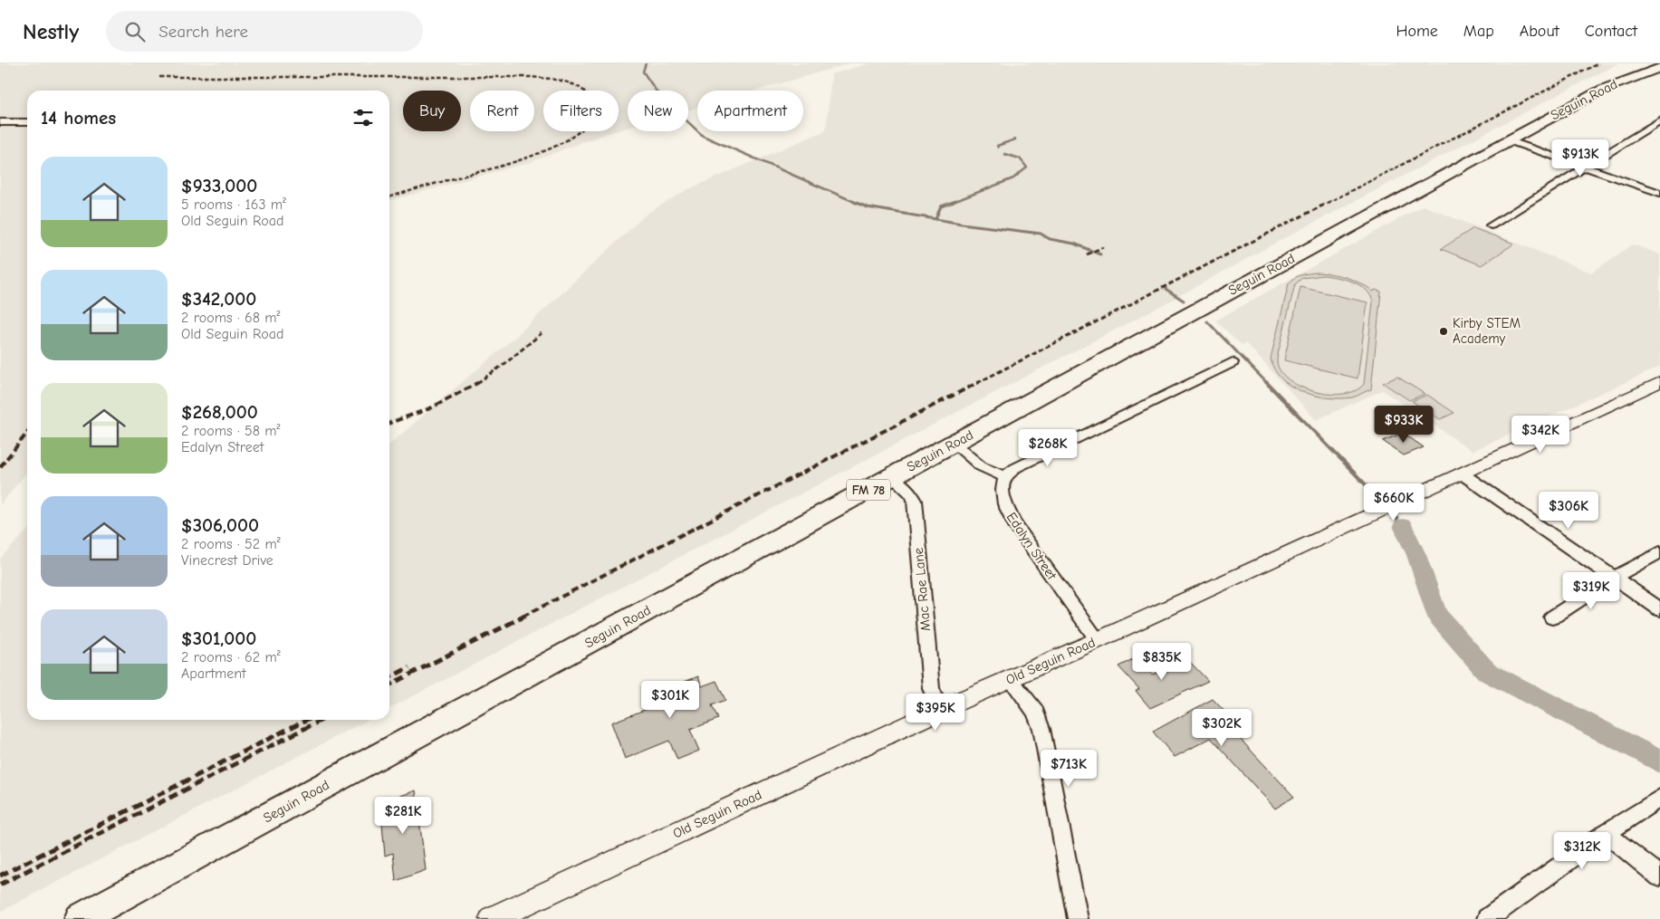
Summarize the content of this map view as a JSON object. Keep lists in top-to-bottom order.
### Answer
{
  "streets": {
    "main road": ["Seguin Road", "FM 78"],
    "street": ["Edalyn Street", "Mac Rae Lane", "Old Seguin Road"]
  },
  "crossings": [
    ["Seguin Road", "Mac Rae Lane"],
    ["Edalyn Street", "Old Seguin Road"],
    ["Mac Rae Lane", "Old Seguin Road"]
  ],
  "places": ["Kirby STEM Academy"],
  "page": {
    "header": "Nestly",
    "search": "Search here",
    "nav": [
      "Home",
      "Map",
      "About",
      "Contact"
    ],
    "chip": [
      "Buy",
      "Rent",
      "Filters",
      "New",
      "Apartment"
    ],
    "heading": "14 homes",
    "price": [
      "$913K",
      "$933K",
      "$342K",
      "$268K",
      "$660K",
      "$306K",
      "$319K",
      "$835K",
      "$301K",
      "$395K",
      "$302K",
      "$713K",
      "$281K",
      "$312K"
    ],
    "list": [
      {
        "name": "$933,000",
        "note": "5 rooms · 163 m² · Old Seguin Road"
      },
      {
        "name": "$342,000",
        "note": "2 rooms · 68 m² · Old Seguin Road"
      },
      {
        "name": "$268,000",
        "note": "2 rooms · 58 m² · Edalyn Street"
      },
      {
        "name": "$306,000",
        "note": "2 rooms · 52 m² · Vinecrest Drive"
      },
      {
        "name": "$301,000",
        "note": "2 rooms · 62 m² · Apartment"
      }
    ]
  }
}
